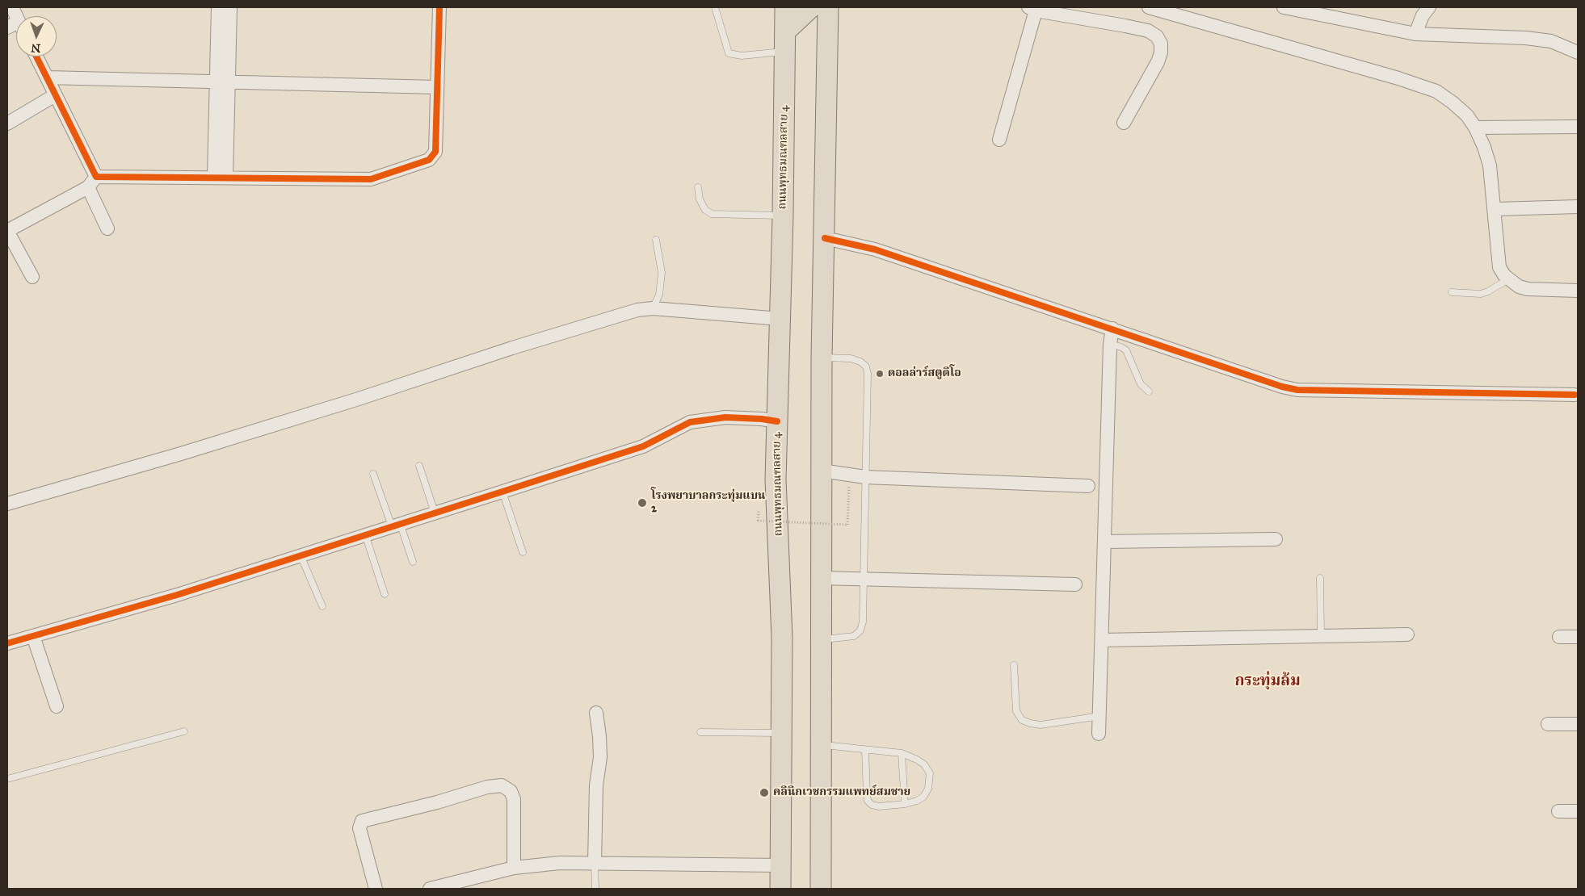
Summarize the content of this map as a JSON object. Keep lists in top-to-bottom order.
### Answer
{
  "streets": {
    "main road": ["ถนนพุทธมณฑลสาย 4"]
  },
  "districts": ["กระทุ่มล้ม"],
  "places": ["ดอลล่าร์สตูดิโอ", "โรงพยาบาลกระทุ่มแบน 2", "คลินิกเวชกรรมแพทย์สมชาย"],
  "north": "bottom"
}
